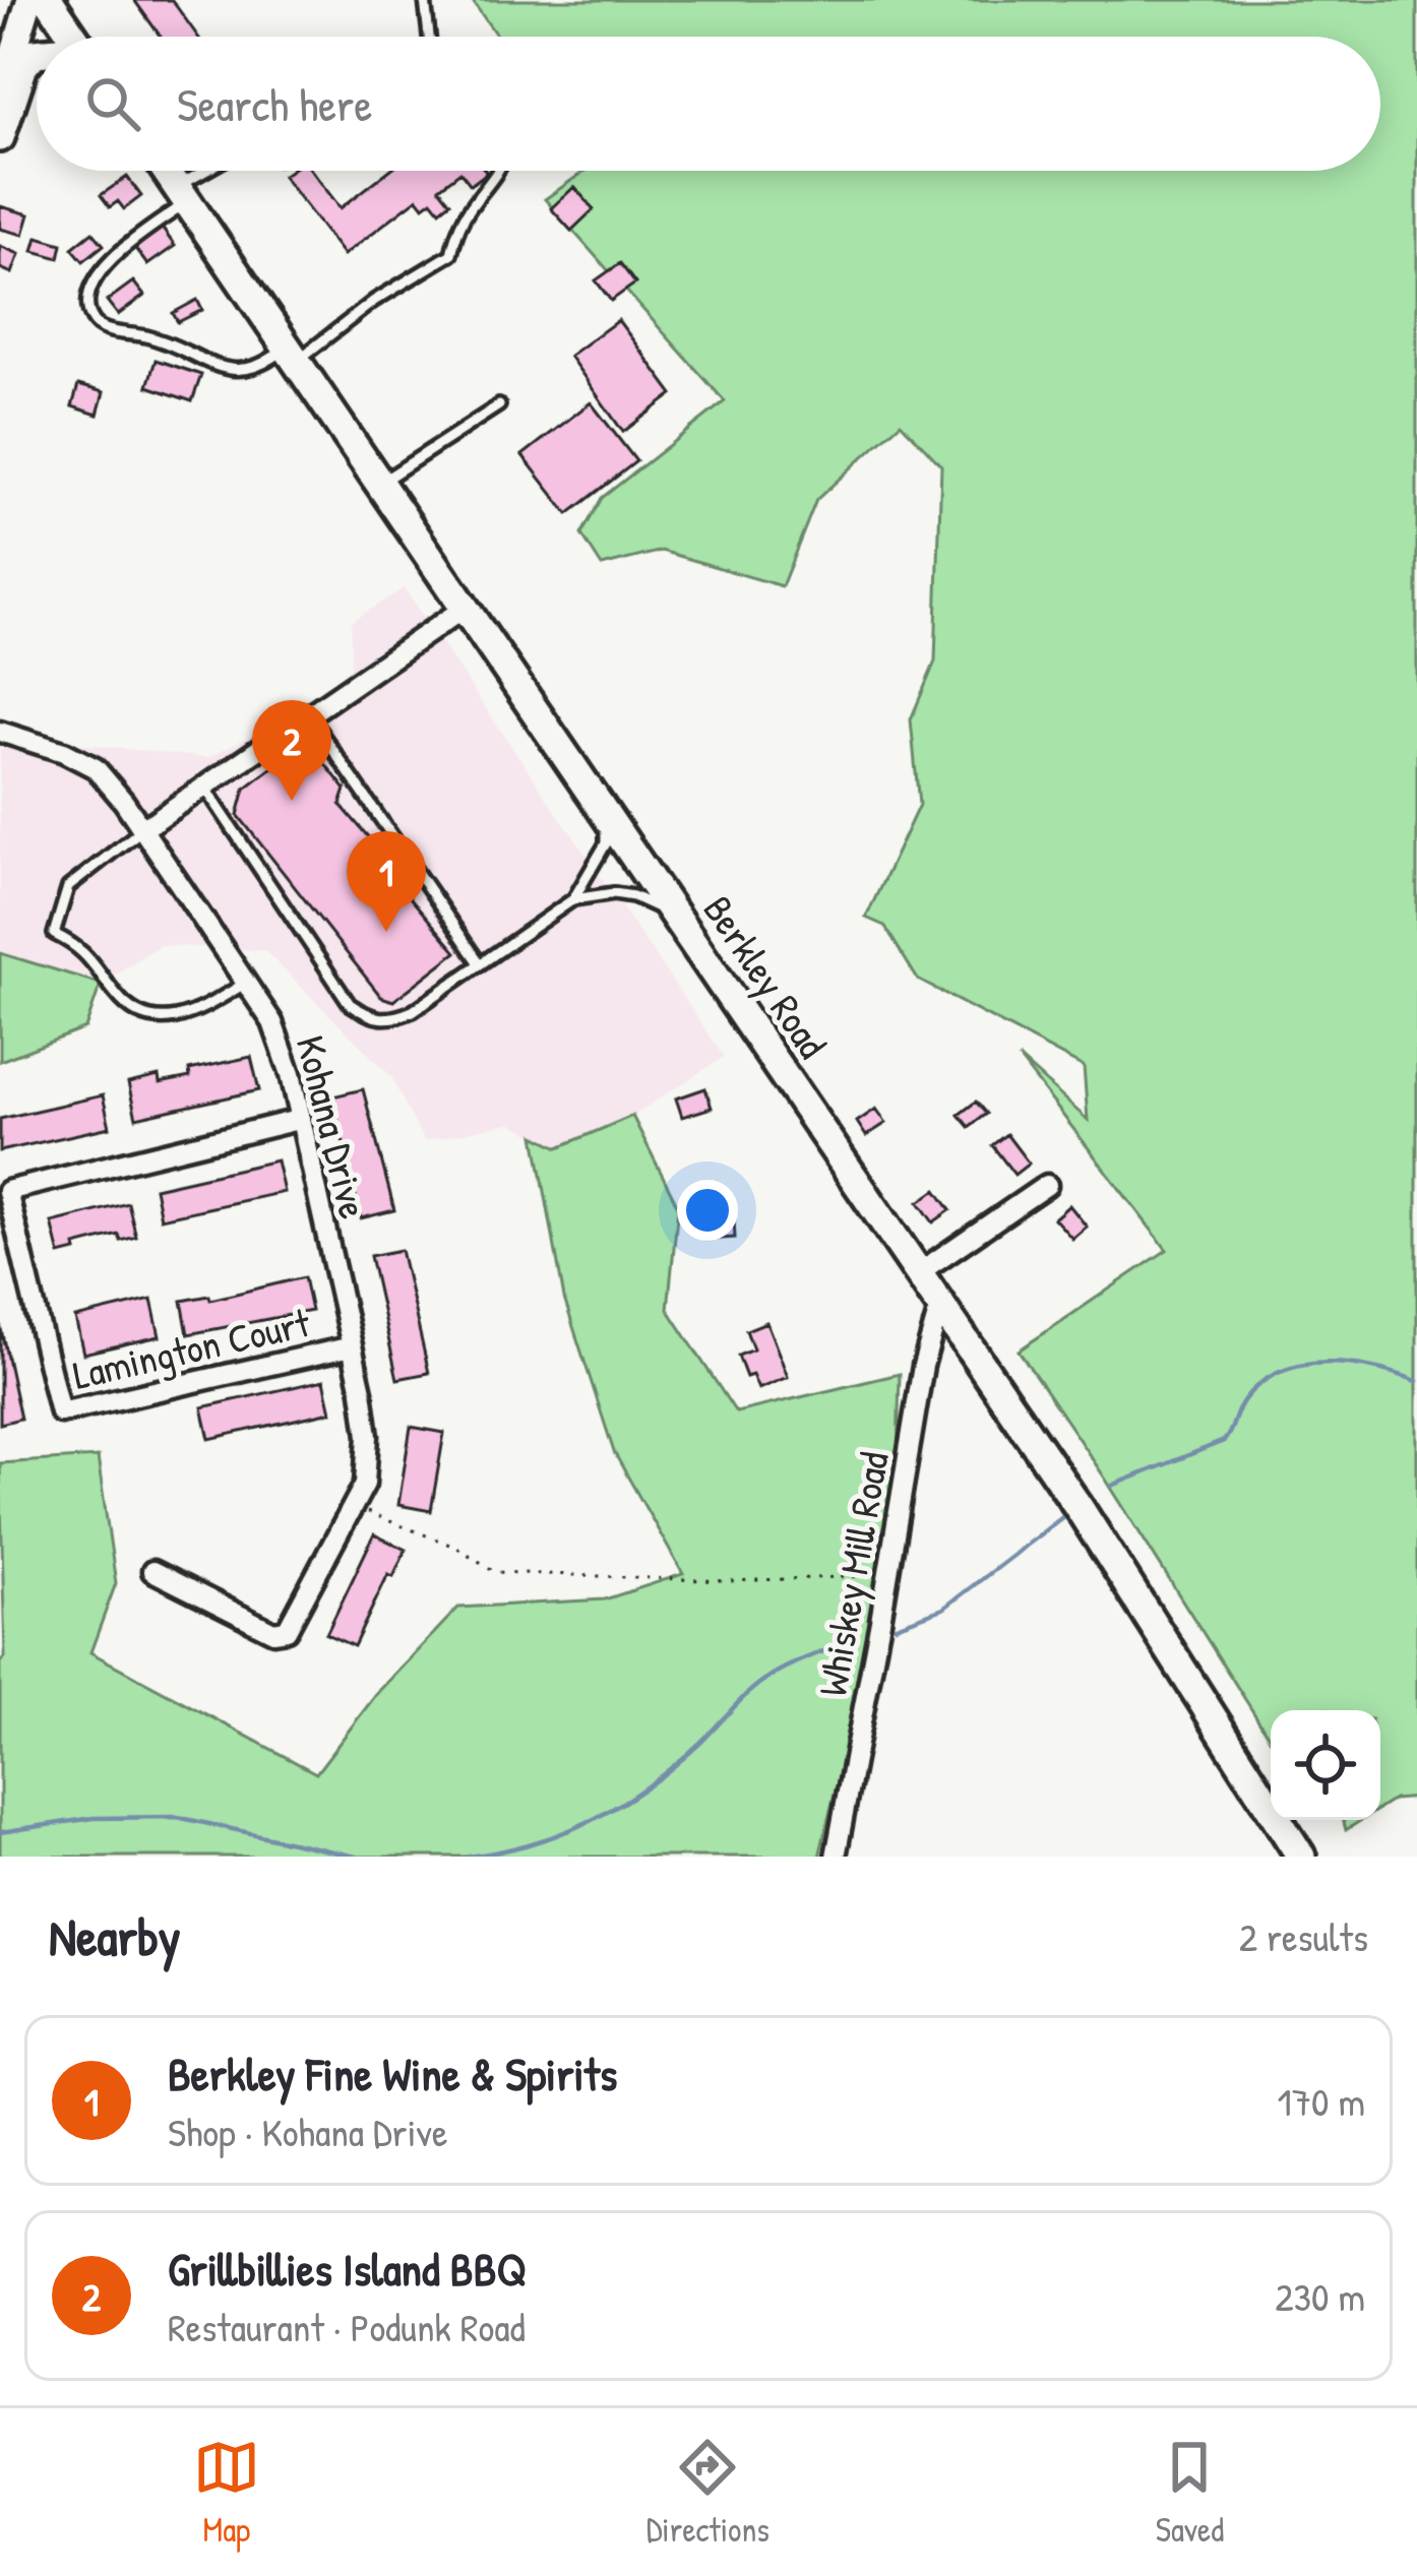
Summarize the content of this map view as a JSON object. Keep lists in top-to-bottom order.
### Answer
{
  "streets": {
    "main road": ["Berkley Road"],
    "street": ["Kohana Drive", "Lamington Court", "Whiskey Mill Road"]
  },
  "crossings": [
    ["Berkley Road", "Whiskey Mill Road"],
    ["Kohana Drive", "Lamington Court"]
  ],
  "page": {
    "search": "Search here",
    "pins": ["2", "1"],
    "heading": ["Nearby", "2 results"],
    "list": [
      {
        "mark": "1",
        "name": "Berkley Fine Wine & Spirits",
        "note": "Shop · Kohana Drive",
        "value": "170 m"
      },
      {
        "mark": "2",
        "name": "Grillbillies Island BBQ",
        "note": "Restaurant · Podunk Road",
        "value": "230 m"
      }
    ],
    "nav": ["Map", "Directions", "Saved"]
  }
}
